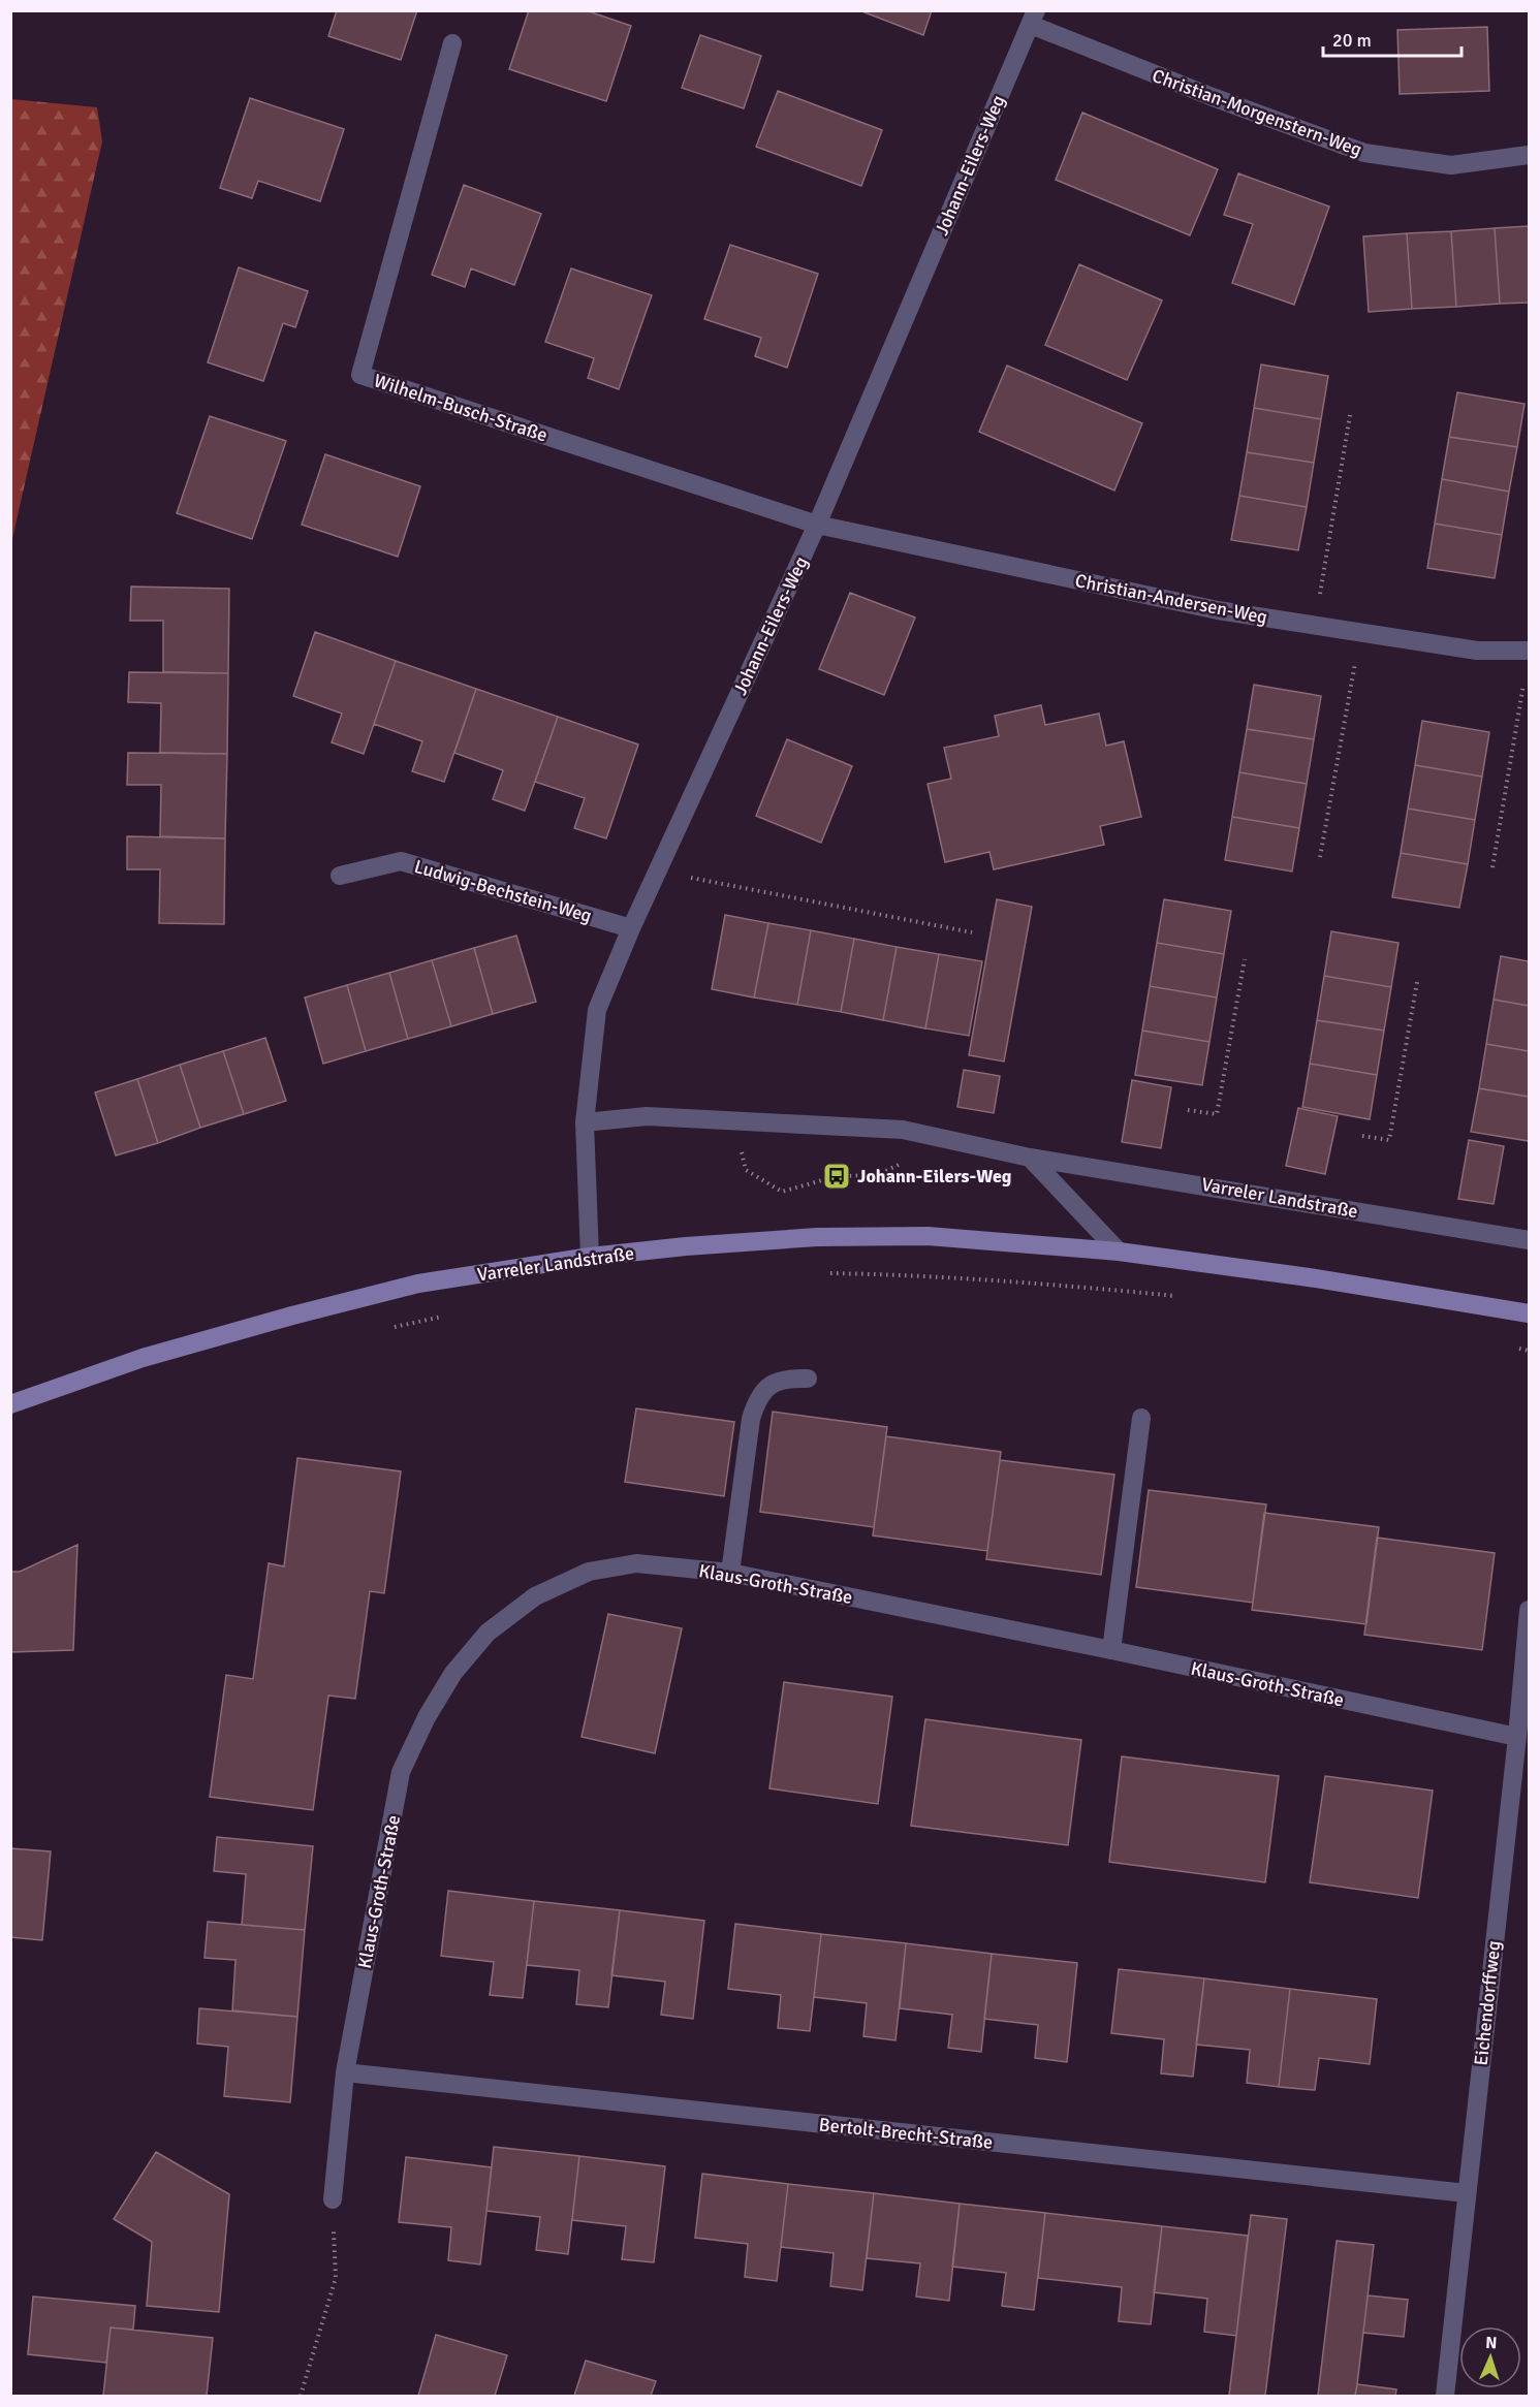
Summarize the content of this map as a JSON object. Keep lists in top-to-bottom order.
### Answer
{
  "streets": {
    "main road": ["Varreler Landstraße"],
    "street": [
      "Christian-Morgenstern-Weg",
      "Johann-Eilers-Weg",
      "Wilhelm-Busch-Straße",
      "Christian-Andersen-Weg",
      "Ludwig-Bechstein-Weg",
      "Klaus-Groth-Straße",
      "Eichendorffweg",
      "Bertolt-Brecht-Straße"
    ]
  },
  "crossings": [
    ["Christian-Morgenstern-Weg", "Johann-Eilers-Weg"],
    ["Johann-Eilers-Weg", "Wilhelm-Busch-Straße"],
    ["Johann-Eilers-Weg", "Christian-Andersen-Weg"],
    ["Johann-Eilers-Weg", "Ludwig-Bechstein-Weg"],
    ["Johann-Eilers-Weg", "Varreler Landstraße"],
    ["Wilhelm-Busch-Straße", "Christian-Andersen-Weg"],
    ["Klaus-Groth-Straße", "Eichendorffweg"],
    ["Klaus-Groth-Straße", "Bertolt-Brecht-Straße"],
    ["Eichendorffweg", "Bertolt-Brecht-Straße"]
  ],
  "places": {
    "bus stop": ["Johann-Eilers-Weg"]
  },
  "scale_bar": "20 m",
  "north": "top"
}
